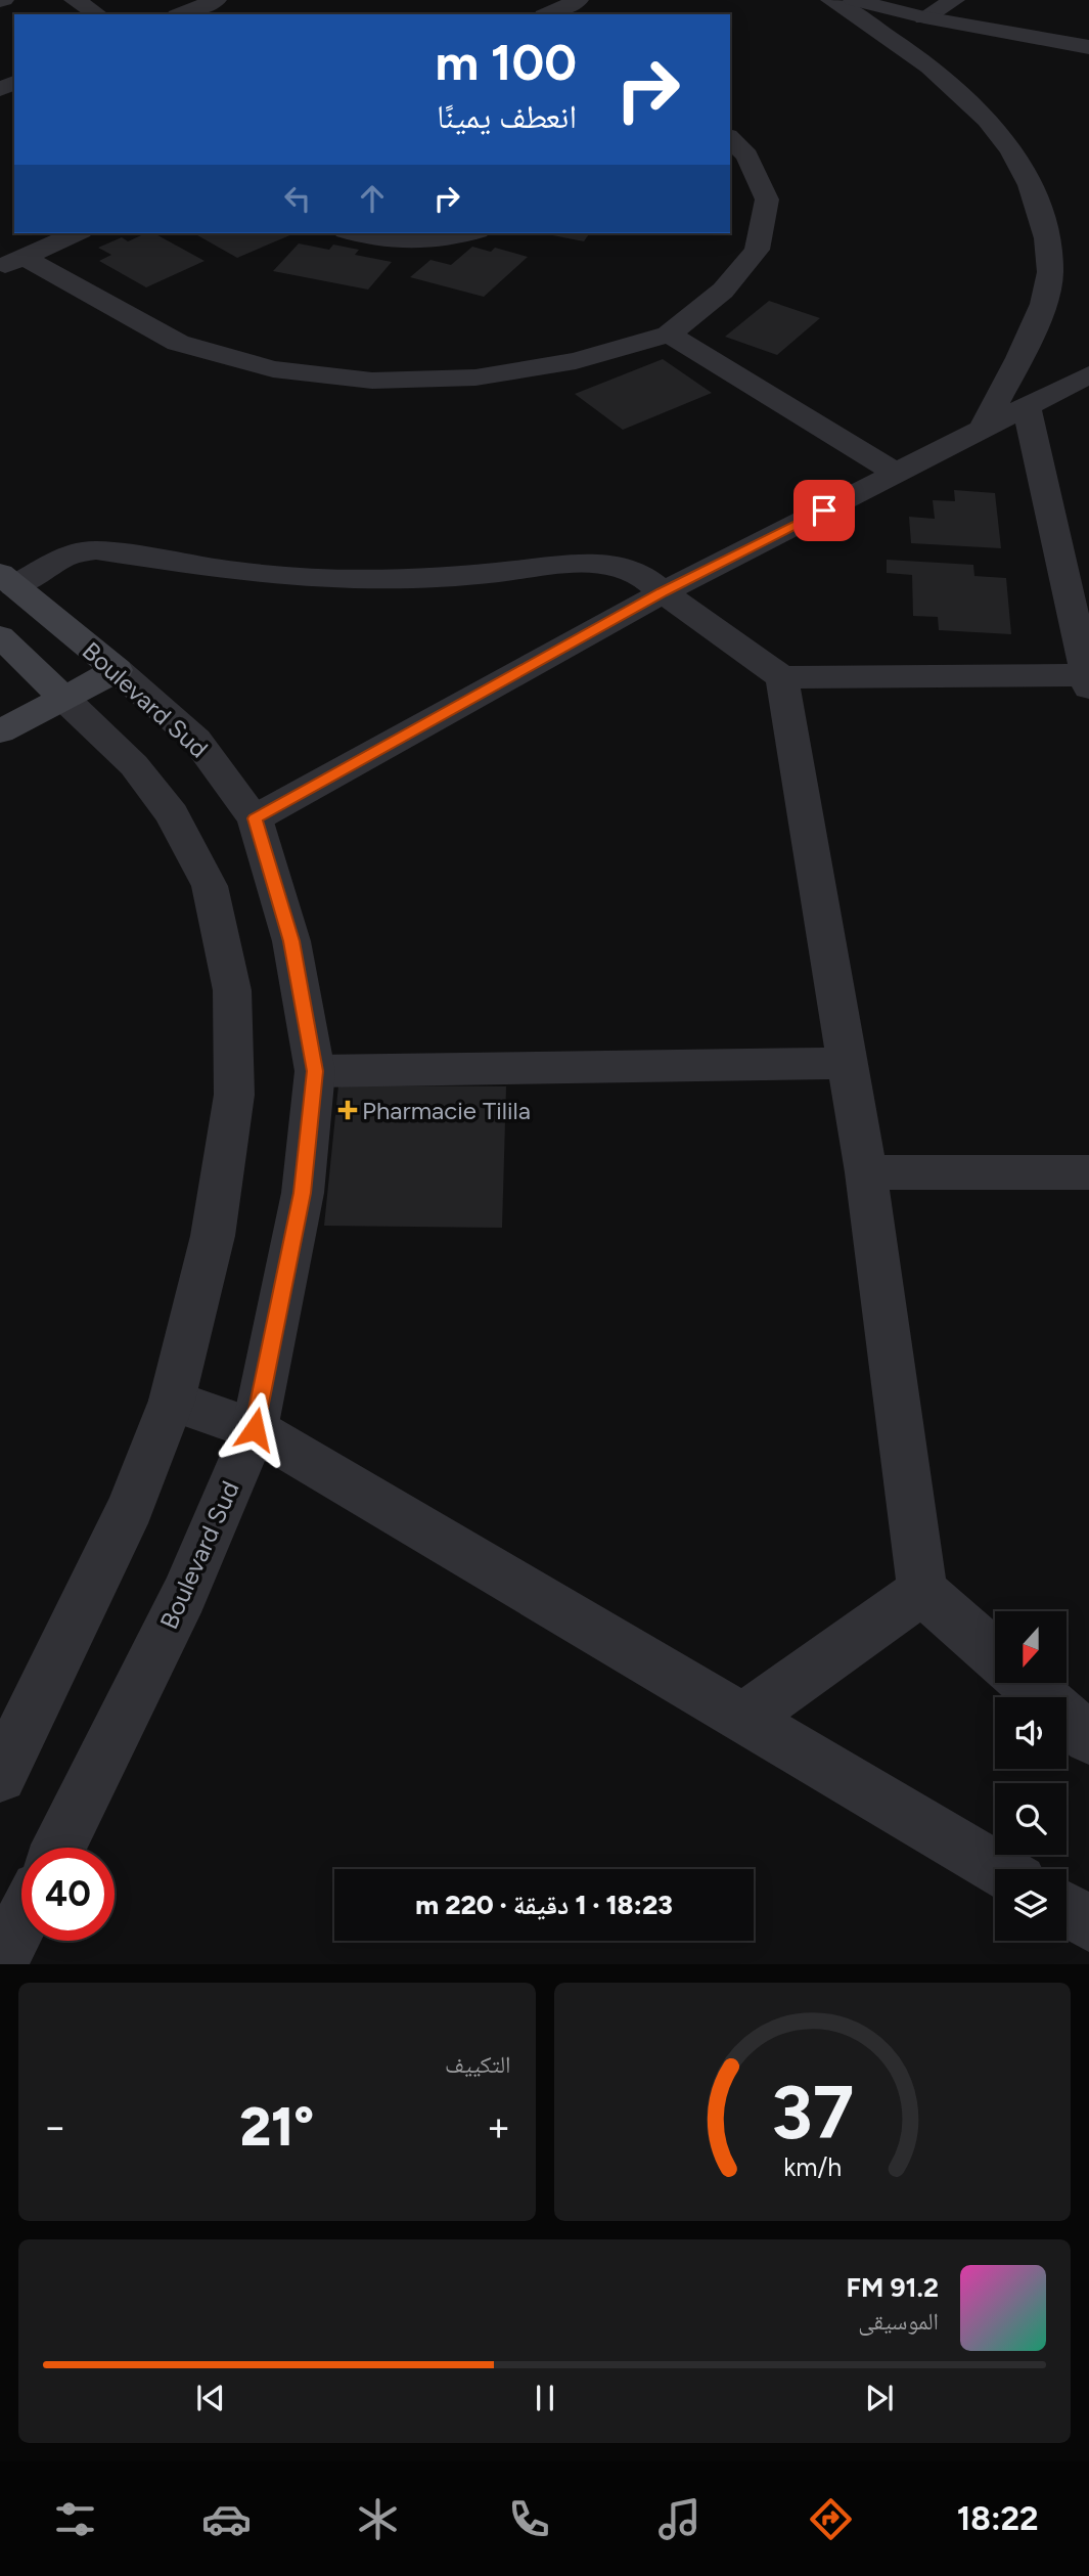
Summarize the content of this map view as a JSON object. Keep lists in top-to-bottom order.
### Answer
{
  "streets": {
    "main road": ["Boulevard Sud"]
  },
  "places": {
    "health": ["Pharmacie Tilila"]
  },
  "north": "bottom",
  "page": {
    "turn": ["100 m", "انعطف يمينًا"],
    "limit": "40",
    "trip": "18:23 · 1 دقيقة · 220 m",
    "tile": "التكييف",
    "heat": ["−", "21°", "+"],
    "song": ["91.2 FM", "الموسيقى"],
    "tabs": "18:22",
    "gauge": ["37", "km/h"]
  }
}
